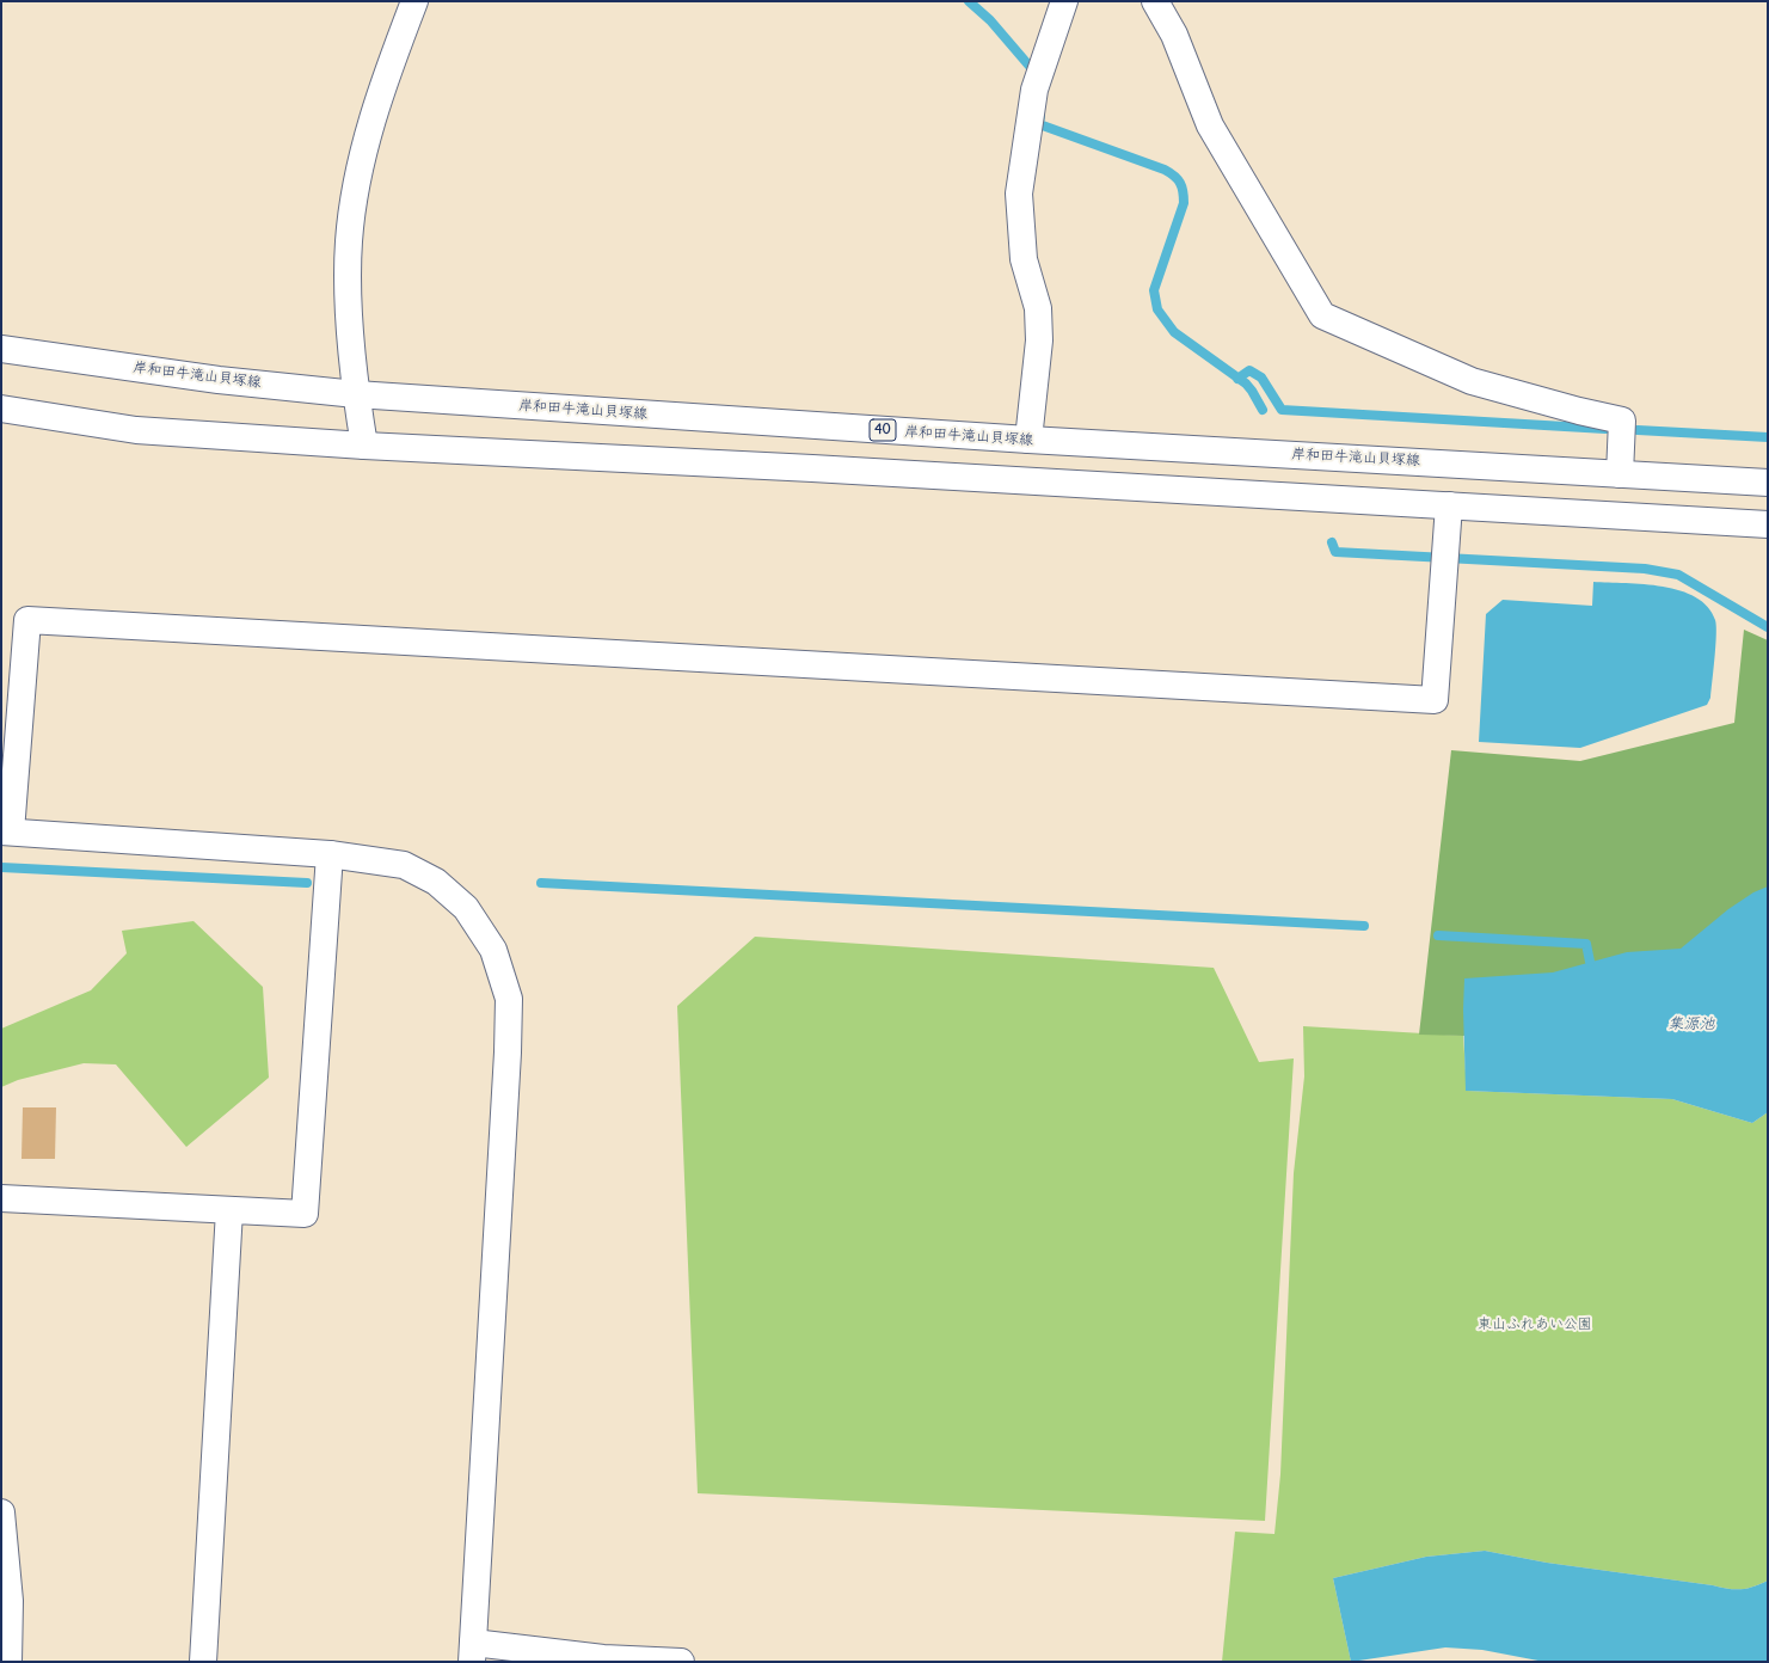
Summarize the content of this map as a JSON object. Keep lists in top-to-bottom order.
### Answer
{
  "streets": {
    "street": ["岸和田牛滝山貝塚線", "40"]
  },
  "water": ["集源池"],
  "parks": ["東山ふれあい公園"]
}
